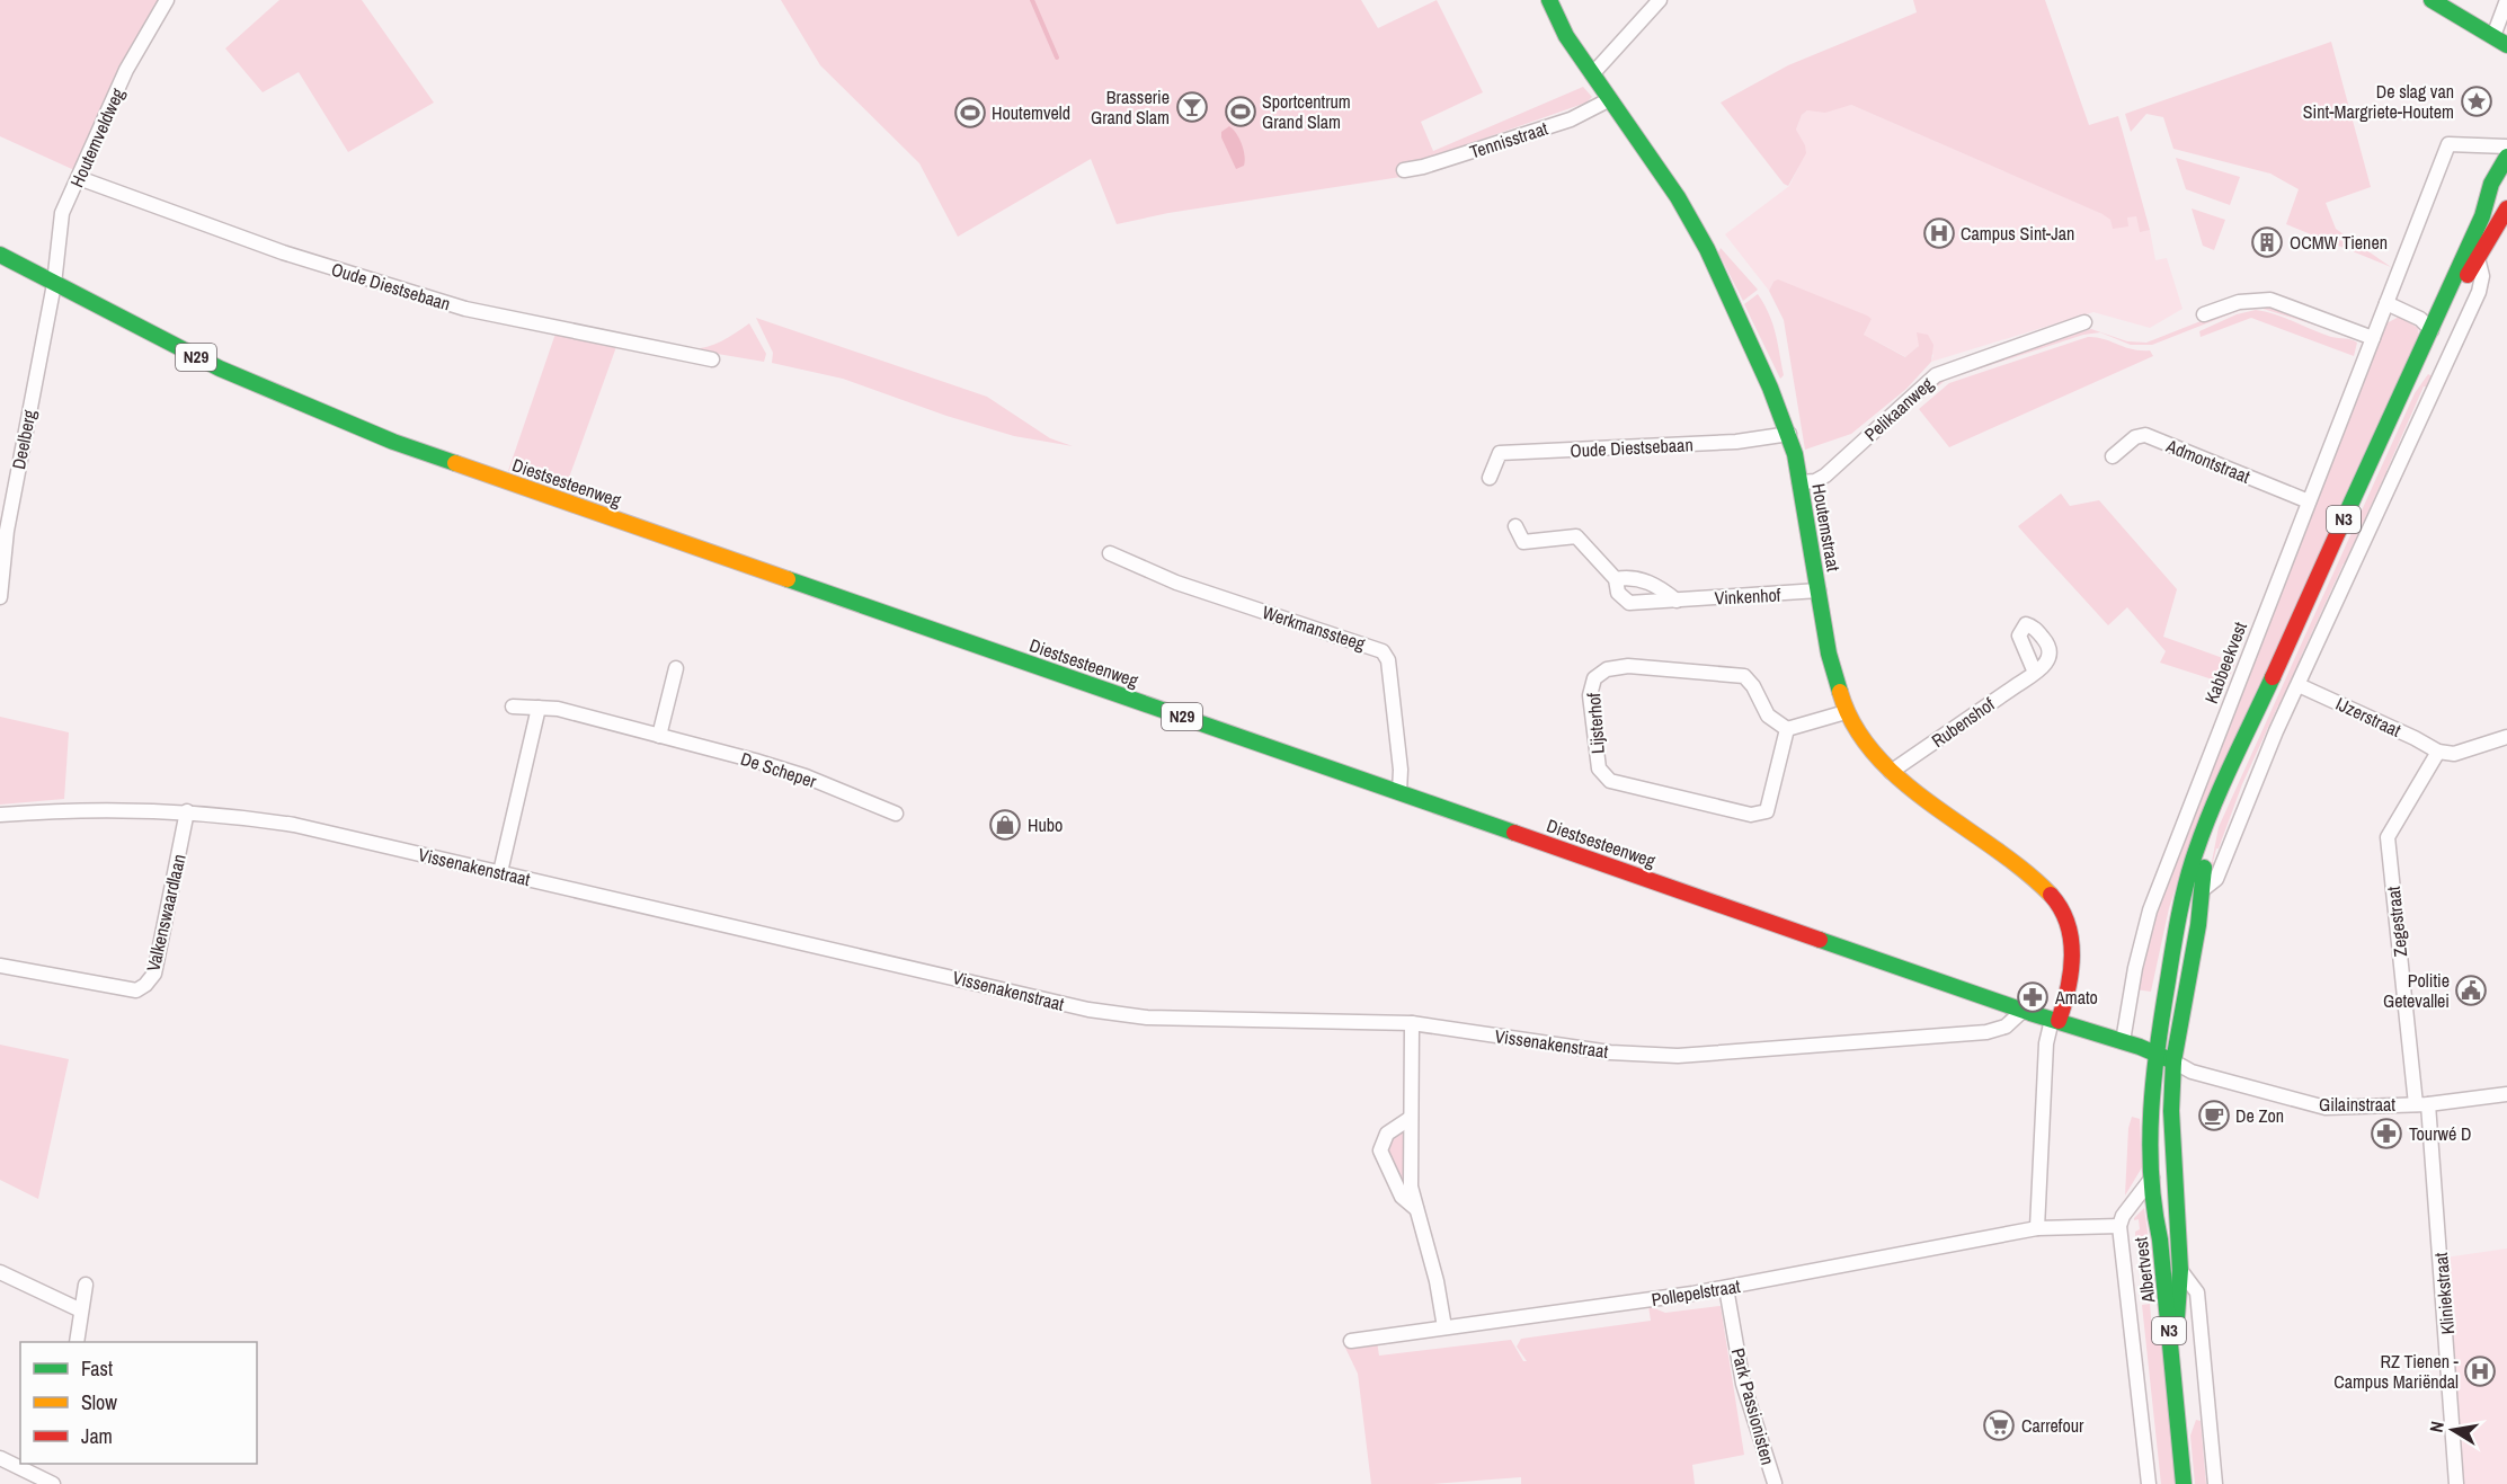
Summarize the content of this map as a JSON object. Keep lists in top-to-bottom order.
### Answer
{
  "streets": {
    "main road": [
      "N29",
      "Diestsesteenweg",
      "N3",
      "Houtemstraat",
      "Albertvest"
    ],
    "street": [
      "Houtemveldweg",
      "Tennisstraat",
      "Oude Diestsebaan",
      "Pelikaanweg",
      "Deelberg",
      "Admontstraat",
      "Vinkenhof",
      "Werkmanssteeg",
      "Kabbeekvest",
      "IJzerstraat",
      "Rubenshof",
      "Lijsterhof",
      "De Scheper",
      "Vissenakenstraat",
      "Valkenswaardlaan",
      "Zegestraat",
      "Gilainstraat",
      "Pollepelstraat",
      "Kliniekstraat",
      "Park Passionisten"
    ]
  },
  "crossings": [
    ["Houtemveldweg", "Oude Diestsebaan"],
    ["Houtemveldweg", "Deelberg"],
    ["Houtemveldweg", "Diestsesteenweg"],
    ["Tennisstraat", "Houtemstraat"],
    ["Oude Diestsebaan", "Houtemstraat"],
    ["Pelikaanweg", "Houtemstraat"],
    ["Deelberg", "Diestsesteenweg"],
    ["Admontstraat", "Kabbeekvest"],
    ["Diestsesteenweg", "N3"],
    ["Diestsesteenweg", "Houtemstraat"],
    ["Diestsesteenweg", "Werkmanssteeg"],
    ["Diestsesteenweg", "Kabbeekvest"],
    ["Diestsesteenweg", "Vissenakenstraat"],
    ["Diestsesteenweg", "Gilainstraat"],
    ["Diestsesteenweg", "Albertvest"],
    ["N3", "Gilainstraat"],
    ["N3", "Albertvest"],
    ["Houtemstraat", "Vinkenhof"],
    ["Houtemstraat", "Rubenshof"],
    ["IJzerstraat", "Zegestraat"],
    ["Vissenakenstraat", "Valkenswaardlaan"],
    ["Zegestraat", "Gilainstraat"],
    ["Zegestraat", "Kliniekstraat"],
    ["Gilainstraat", "Albertvest"],
    ["Gilainstraat", "Kliniekstraat"],
    ["Albertvest", "Pollepelstraat"],
    ["Pollepelstraat", "Park Passionisten"]
  ],
  "places": {
    "place": ["De slag van Sint-Margriete-Houtem"],
    "bar": ["Brasserie Grand Slam"],
    "sports": ["Sportcentrum Grand Slam", "Houtemveld"],
    "hospital": ["Campus Sint-Jan", "RZ Tienen - Campus Mariëndal"],
    "building": ["OCMW Tienen"],
    "shop": ["Hubo"],
    "public building": ["Politie Getevallei"],
    "pharmacy": ["Amato", "Tourwé D"],
    "cafe": ["De Zon"],
    "supermarket": ["Carrefour"]
  },
  "legend": ["Fast", "Slow", "Jam"],
  "north": "left"
}
